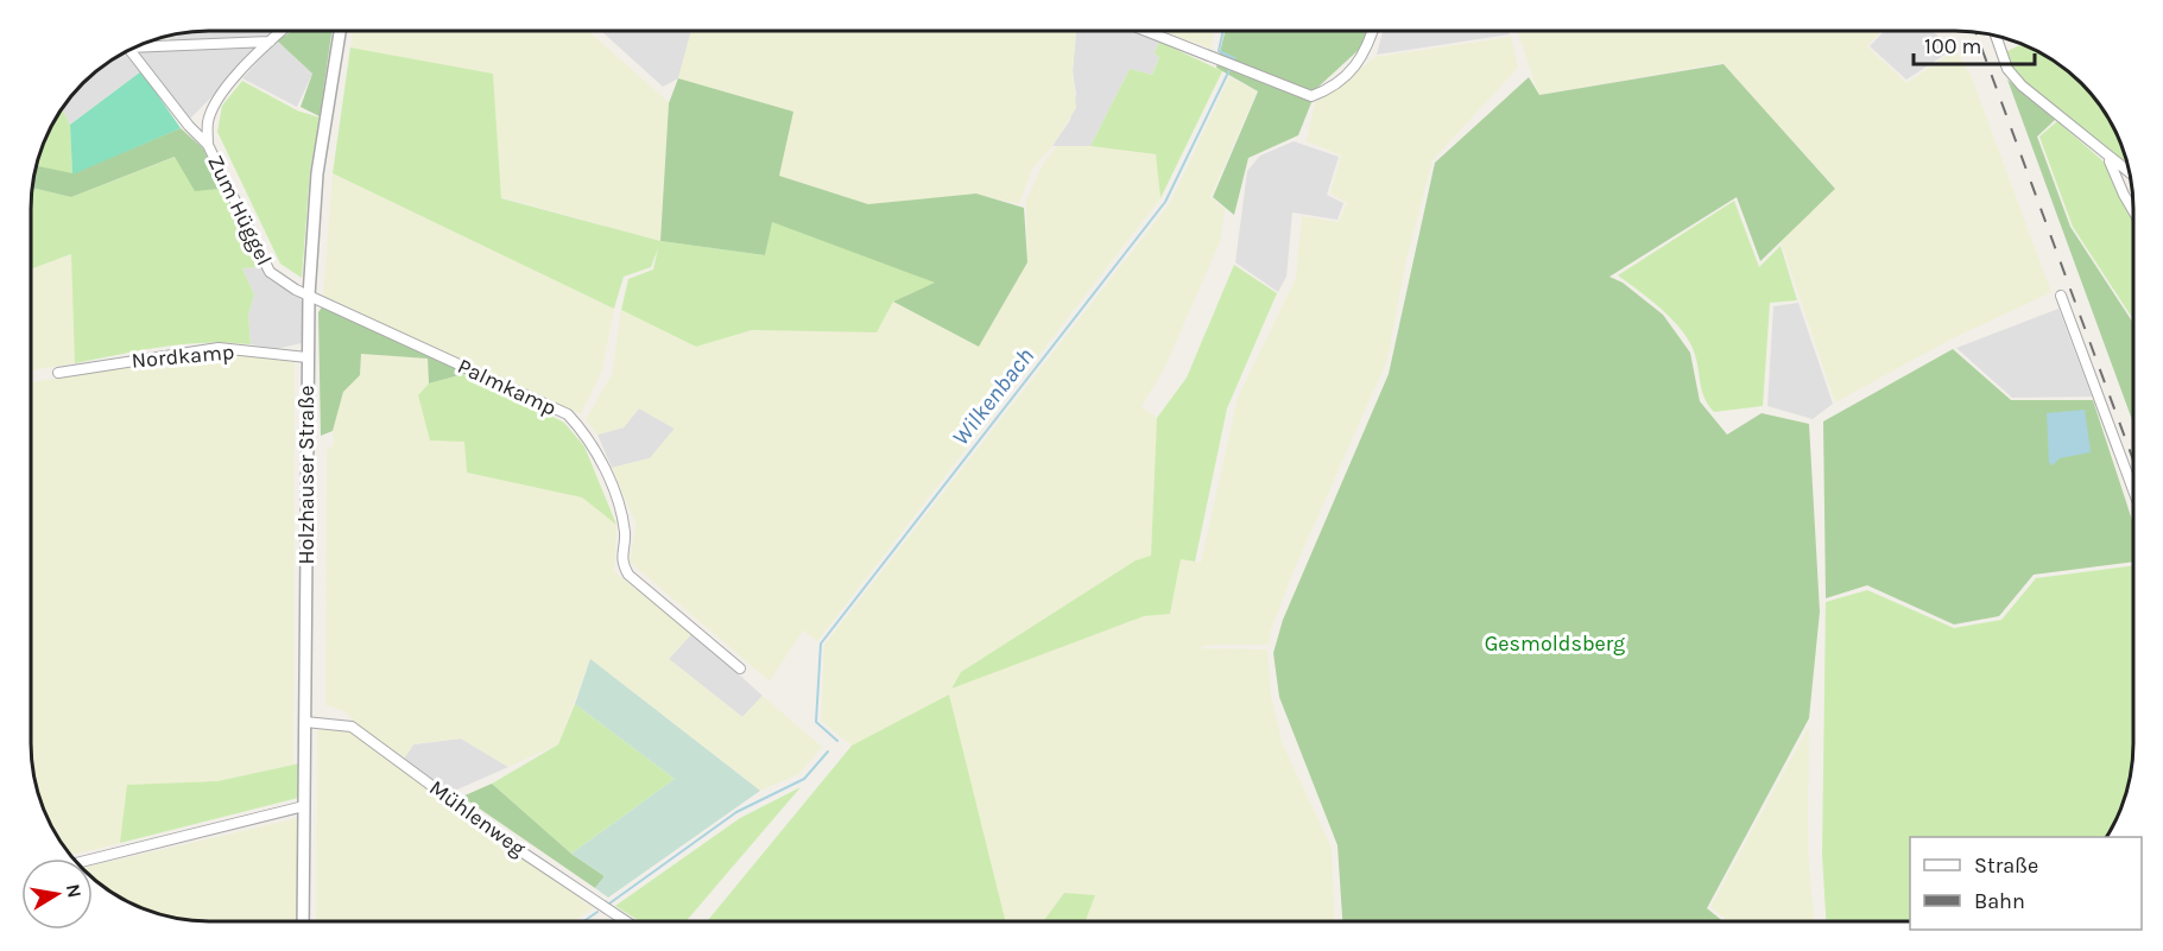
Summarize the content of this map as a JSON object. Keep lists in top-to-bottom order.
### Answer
{
  "streets": {
    "street": [
      "Zum Hüggel",
      "Nordkamp",
      "Palmkamp",
      "Holzhauser Straße",
      "Mühlenweg"
    ]
  },
  "crossings": [
    ["Zum Hüggel", "Palmkamp"],
    ["Zum Hüggel", "Holzhauser Straße"],
    ["Nordkamp", "Holzhauser Straße"],
    ["Palmkamp", "Holzhauser Straße"],
    ["Holzhauser Straße", "Mühlenweg"]
  ],
  "water": ["Wilkenbach"],
  "parks": ["Gesmoldsberg"],
  "legend": ["Straße", "Bahn"],
  "scale_bar": "100 m",
  "north": "right"
}
